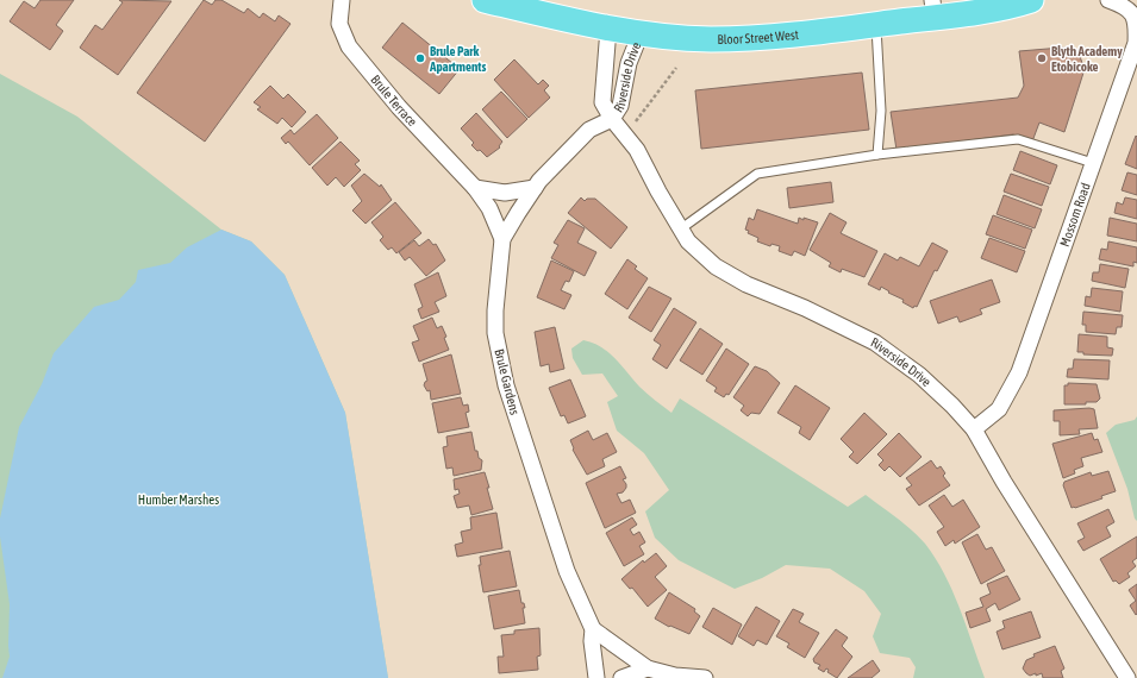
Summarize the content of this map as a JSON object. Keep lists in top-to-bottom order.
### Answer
{
  "streets": {
    "main road": ["Bloor Street West"],
    "street": [
      "Riverside Drive",
      "Brule Terrace",
      "Mossom Road",
      "Brule Gardens"
    ]
  },
  "crossings": [
    ["Bloor Street West", "Riverside Drive"],
    ["Riverside Drive", "Mossom Road"],
    ["Riverside Drive", "Brule Gardens"],
    ["Brule Terrace", "Brule Gardens"]
  ],
  "parks": ["Humber Marshes"],
  "places": ["Brule Park Apartments", "Blyth Academy Etobicoke"]
}
